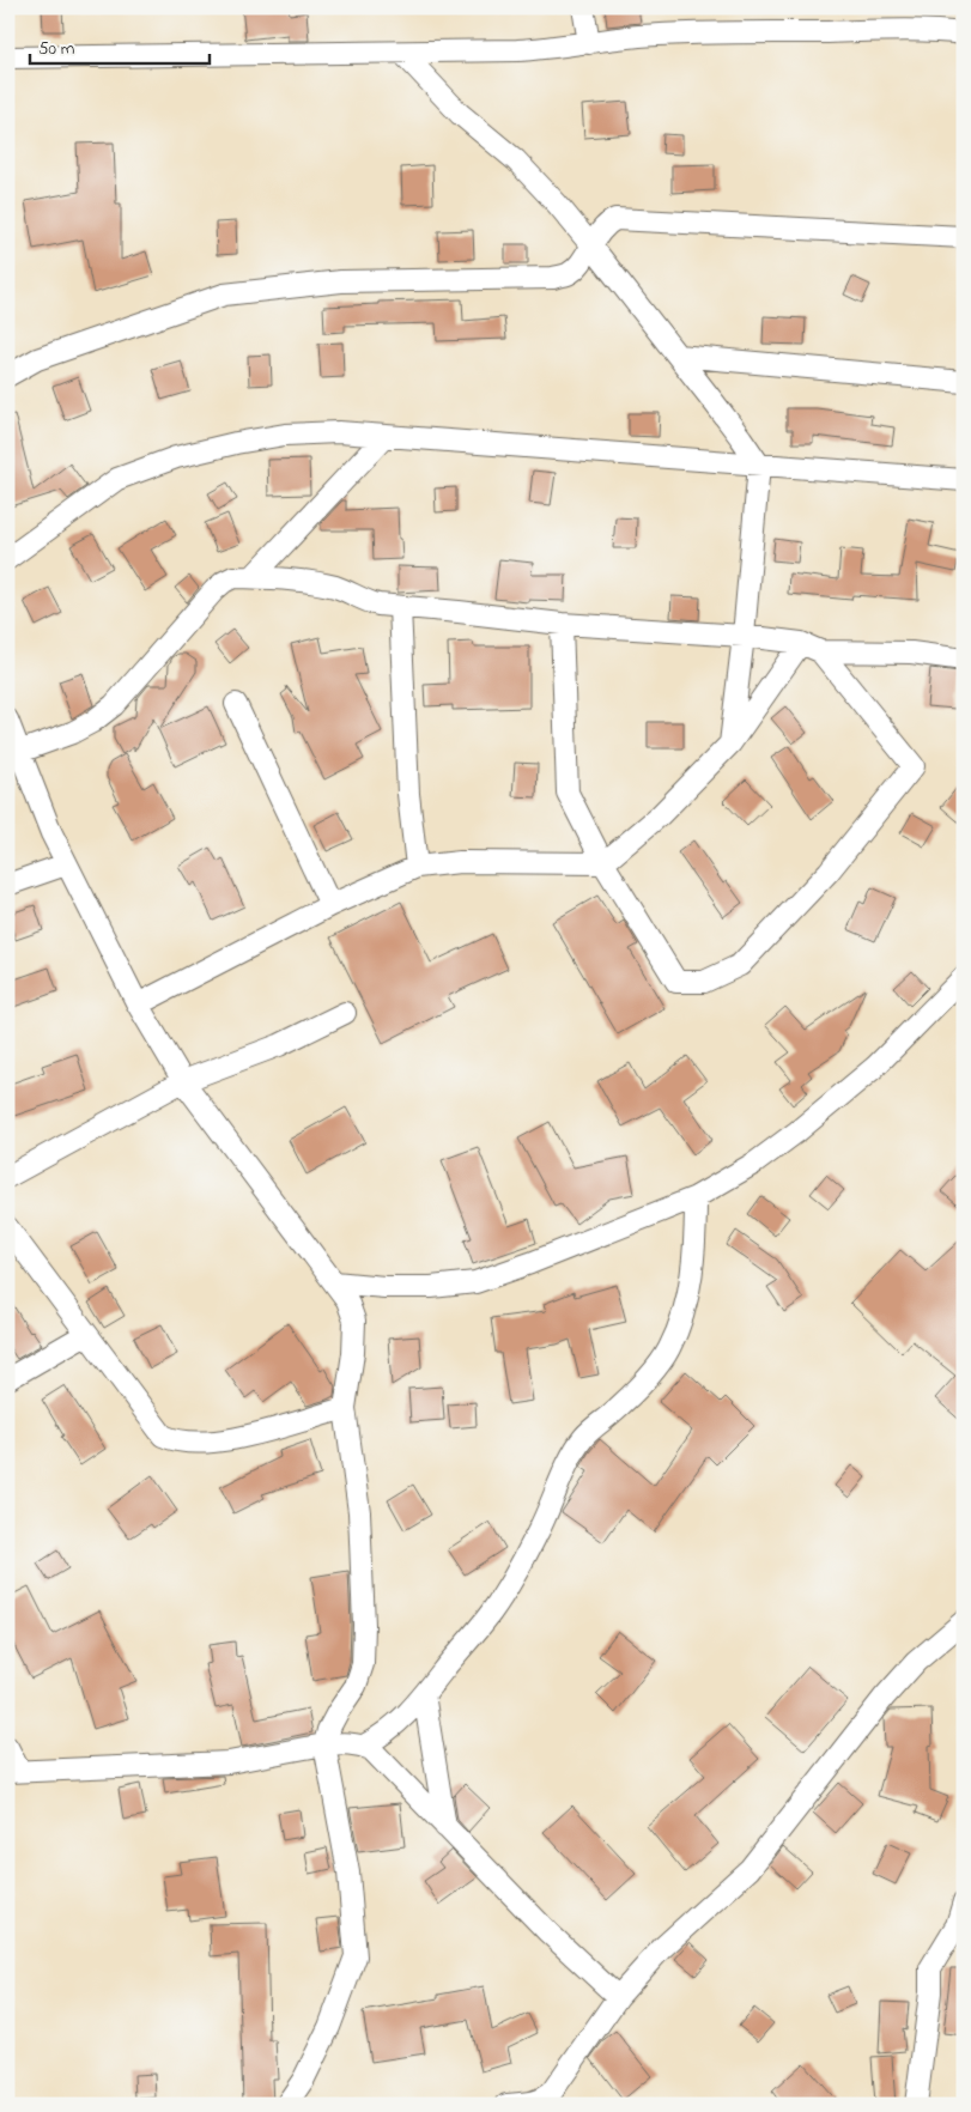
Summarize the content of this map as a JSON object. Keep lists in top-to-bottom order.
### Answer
{
  "scale_bar": "50 m"
}
